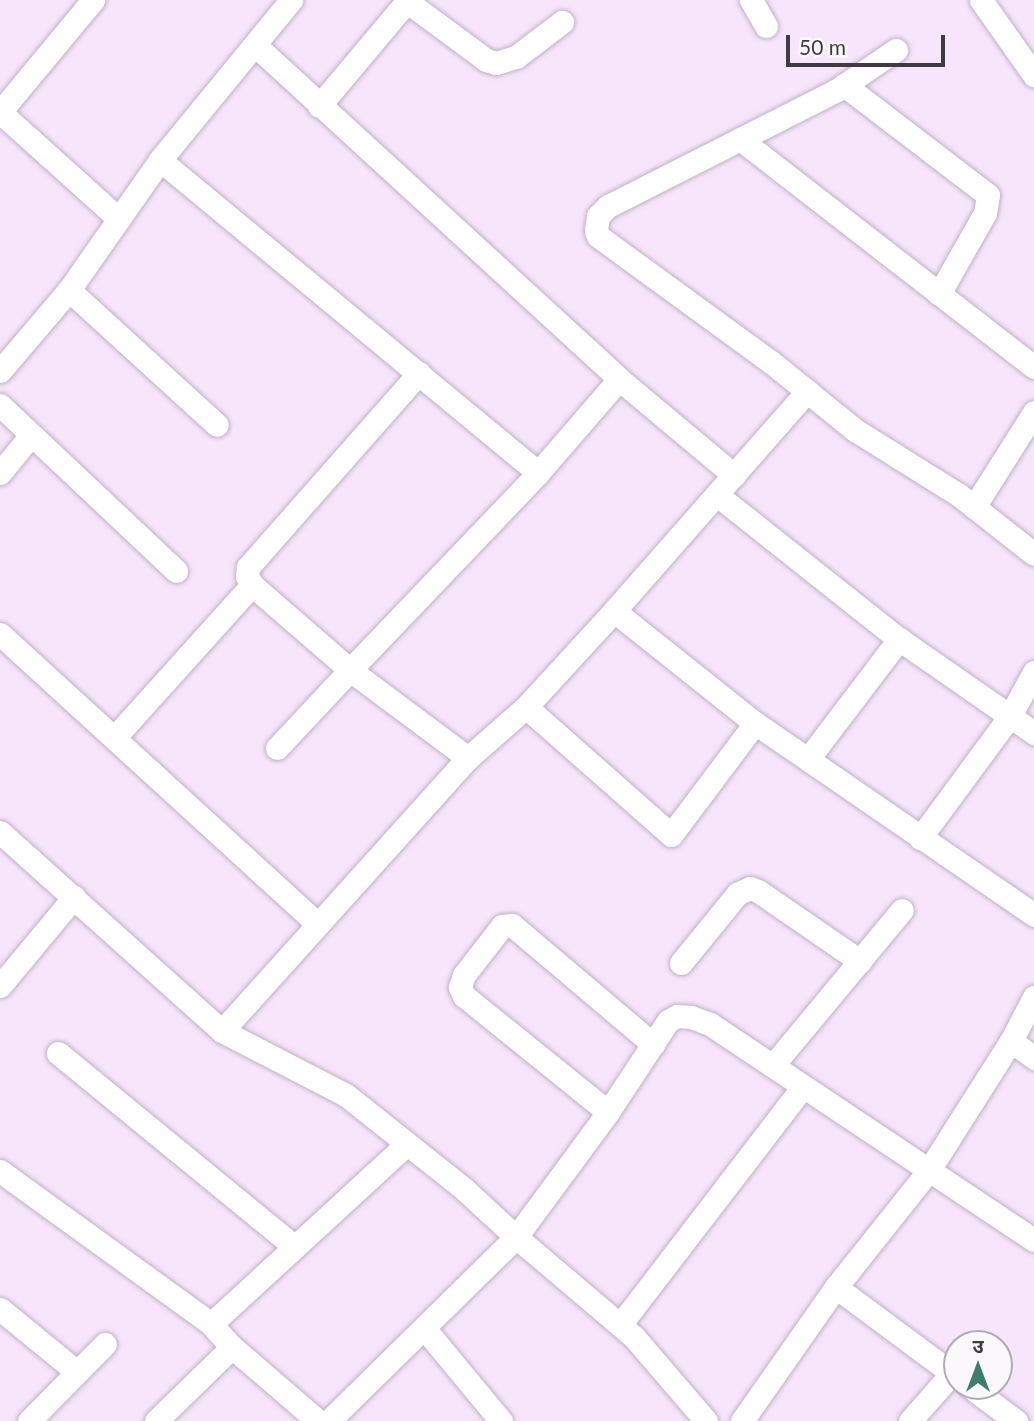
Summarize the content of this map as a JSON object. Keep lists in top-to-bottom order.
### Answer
{
  "scale_bar": "50 m",
  "north": "top"
}
